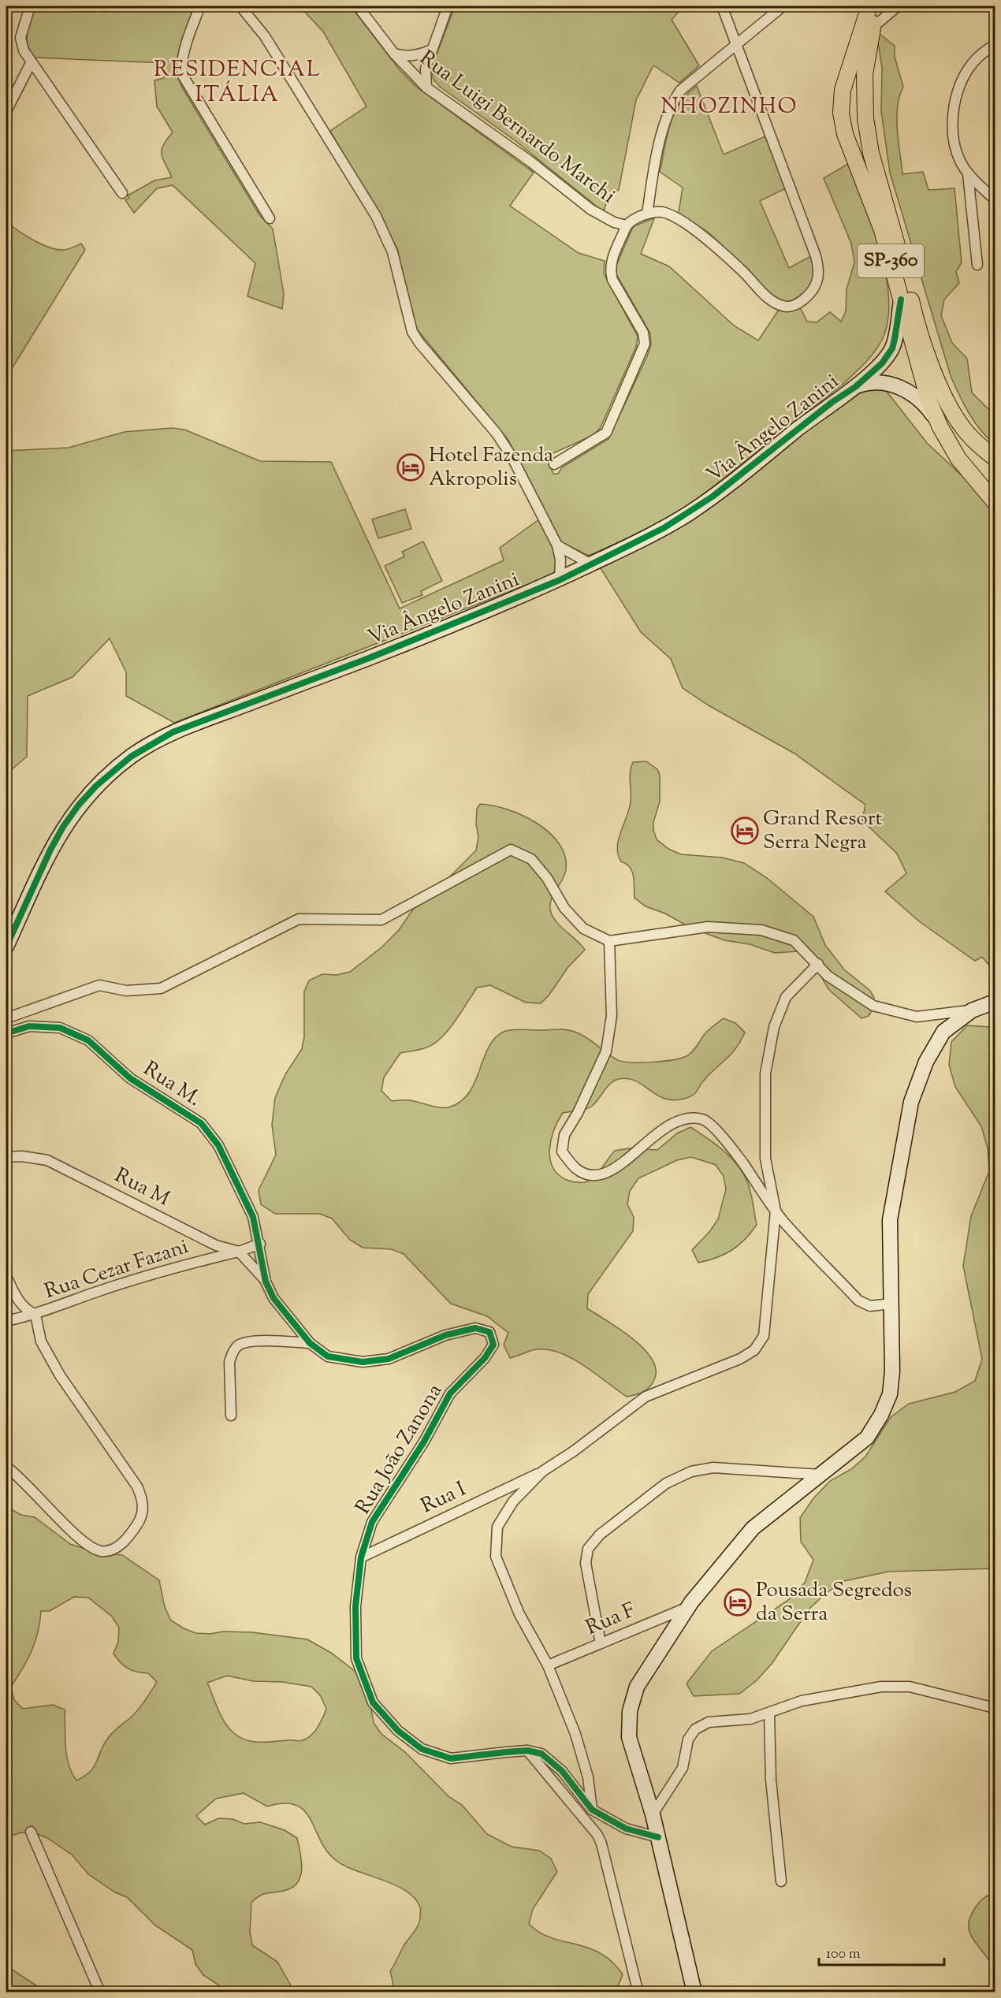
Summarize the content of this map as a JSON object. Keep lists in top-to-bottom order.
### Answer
{
  "streets": {
    "main road": ["SP-360"],
    "street": [
      "Rua Luigi Bernardo Marchi",
      "Via Ângelo Zanini",
      "Rua M.",
      "Rua M",
      "Rua Cezar Fazani",
      "Rua João Zanona",
      "Rua I",
      "Rua F"
    ]
  },
  "crossings": [
    ["SP-360", "Via Ângelo Zanini"],
    ["Rua M.", "Rua João Zanona"],
    ["Rua M", "Rua Cezar Fazani"],
    ["Rua João Zanona", "Rua I"]
  ],
  "districts": ["RESIDENCIAL ITÁLIA", "NHOZINHO"],
  "places": {
    "hotel": ["Hotel Fazenda Akropolis", "Grand Resort Serra Negra", "Pousada Segredos da Serra"]
  },
  "scale_bar": "100 m"
}
